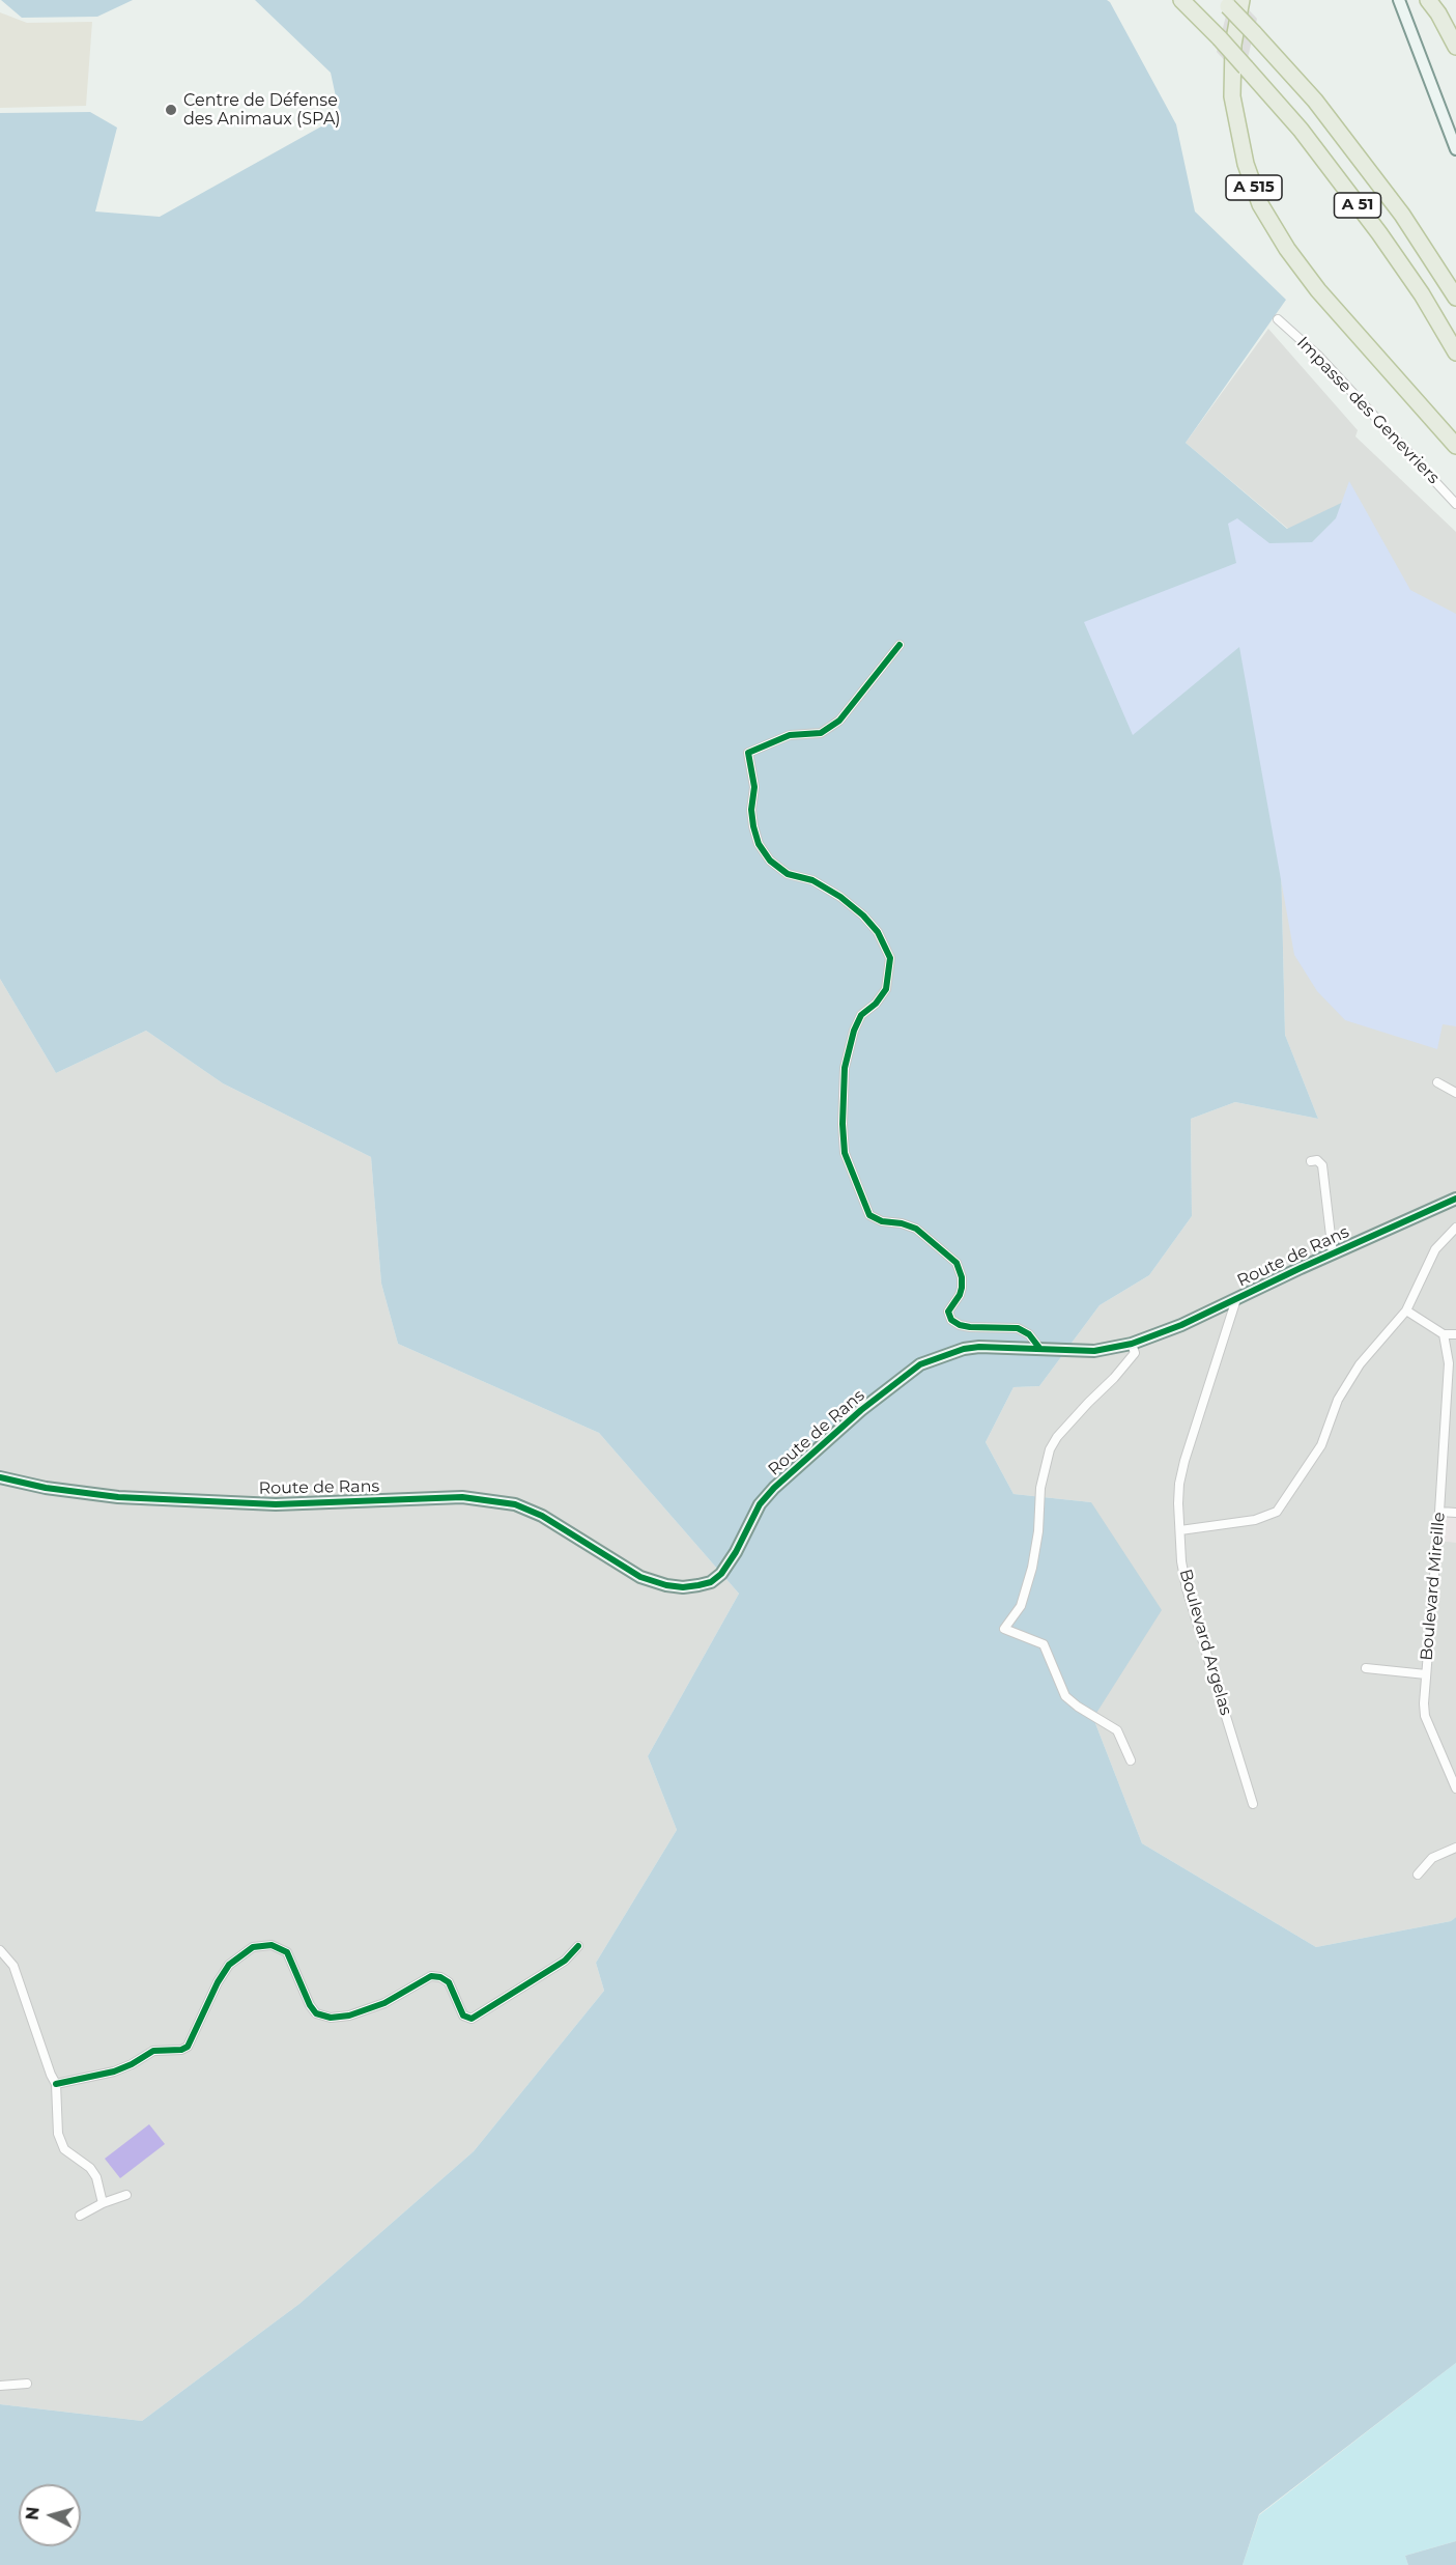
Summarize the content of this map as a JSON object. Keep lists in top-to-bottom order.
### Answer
{
  "streets": {
    "highway": ["A 515", "A 51"],
    "street": [
      "Impasse des Genevriers",
      "Route de Rans",
      "Boulevard Mireille",
      "Boulevard Argelas"
    ]
  },
  "crossings": [
    ["A 515", "A 51"],
    ["Route de Rans", "Boulevard Argelas"]
  ],
  "places": ["Centre de Défense des Animaux (SPA)"],
  "north": "left"
}
